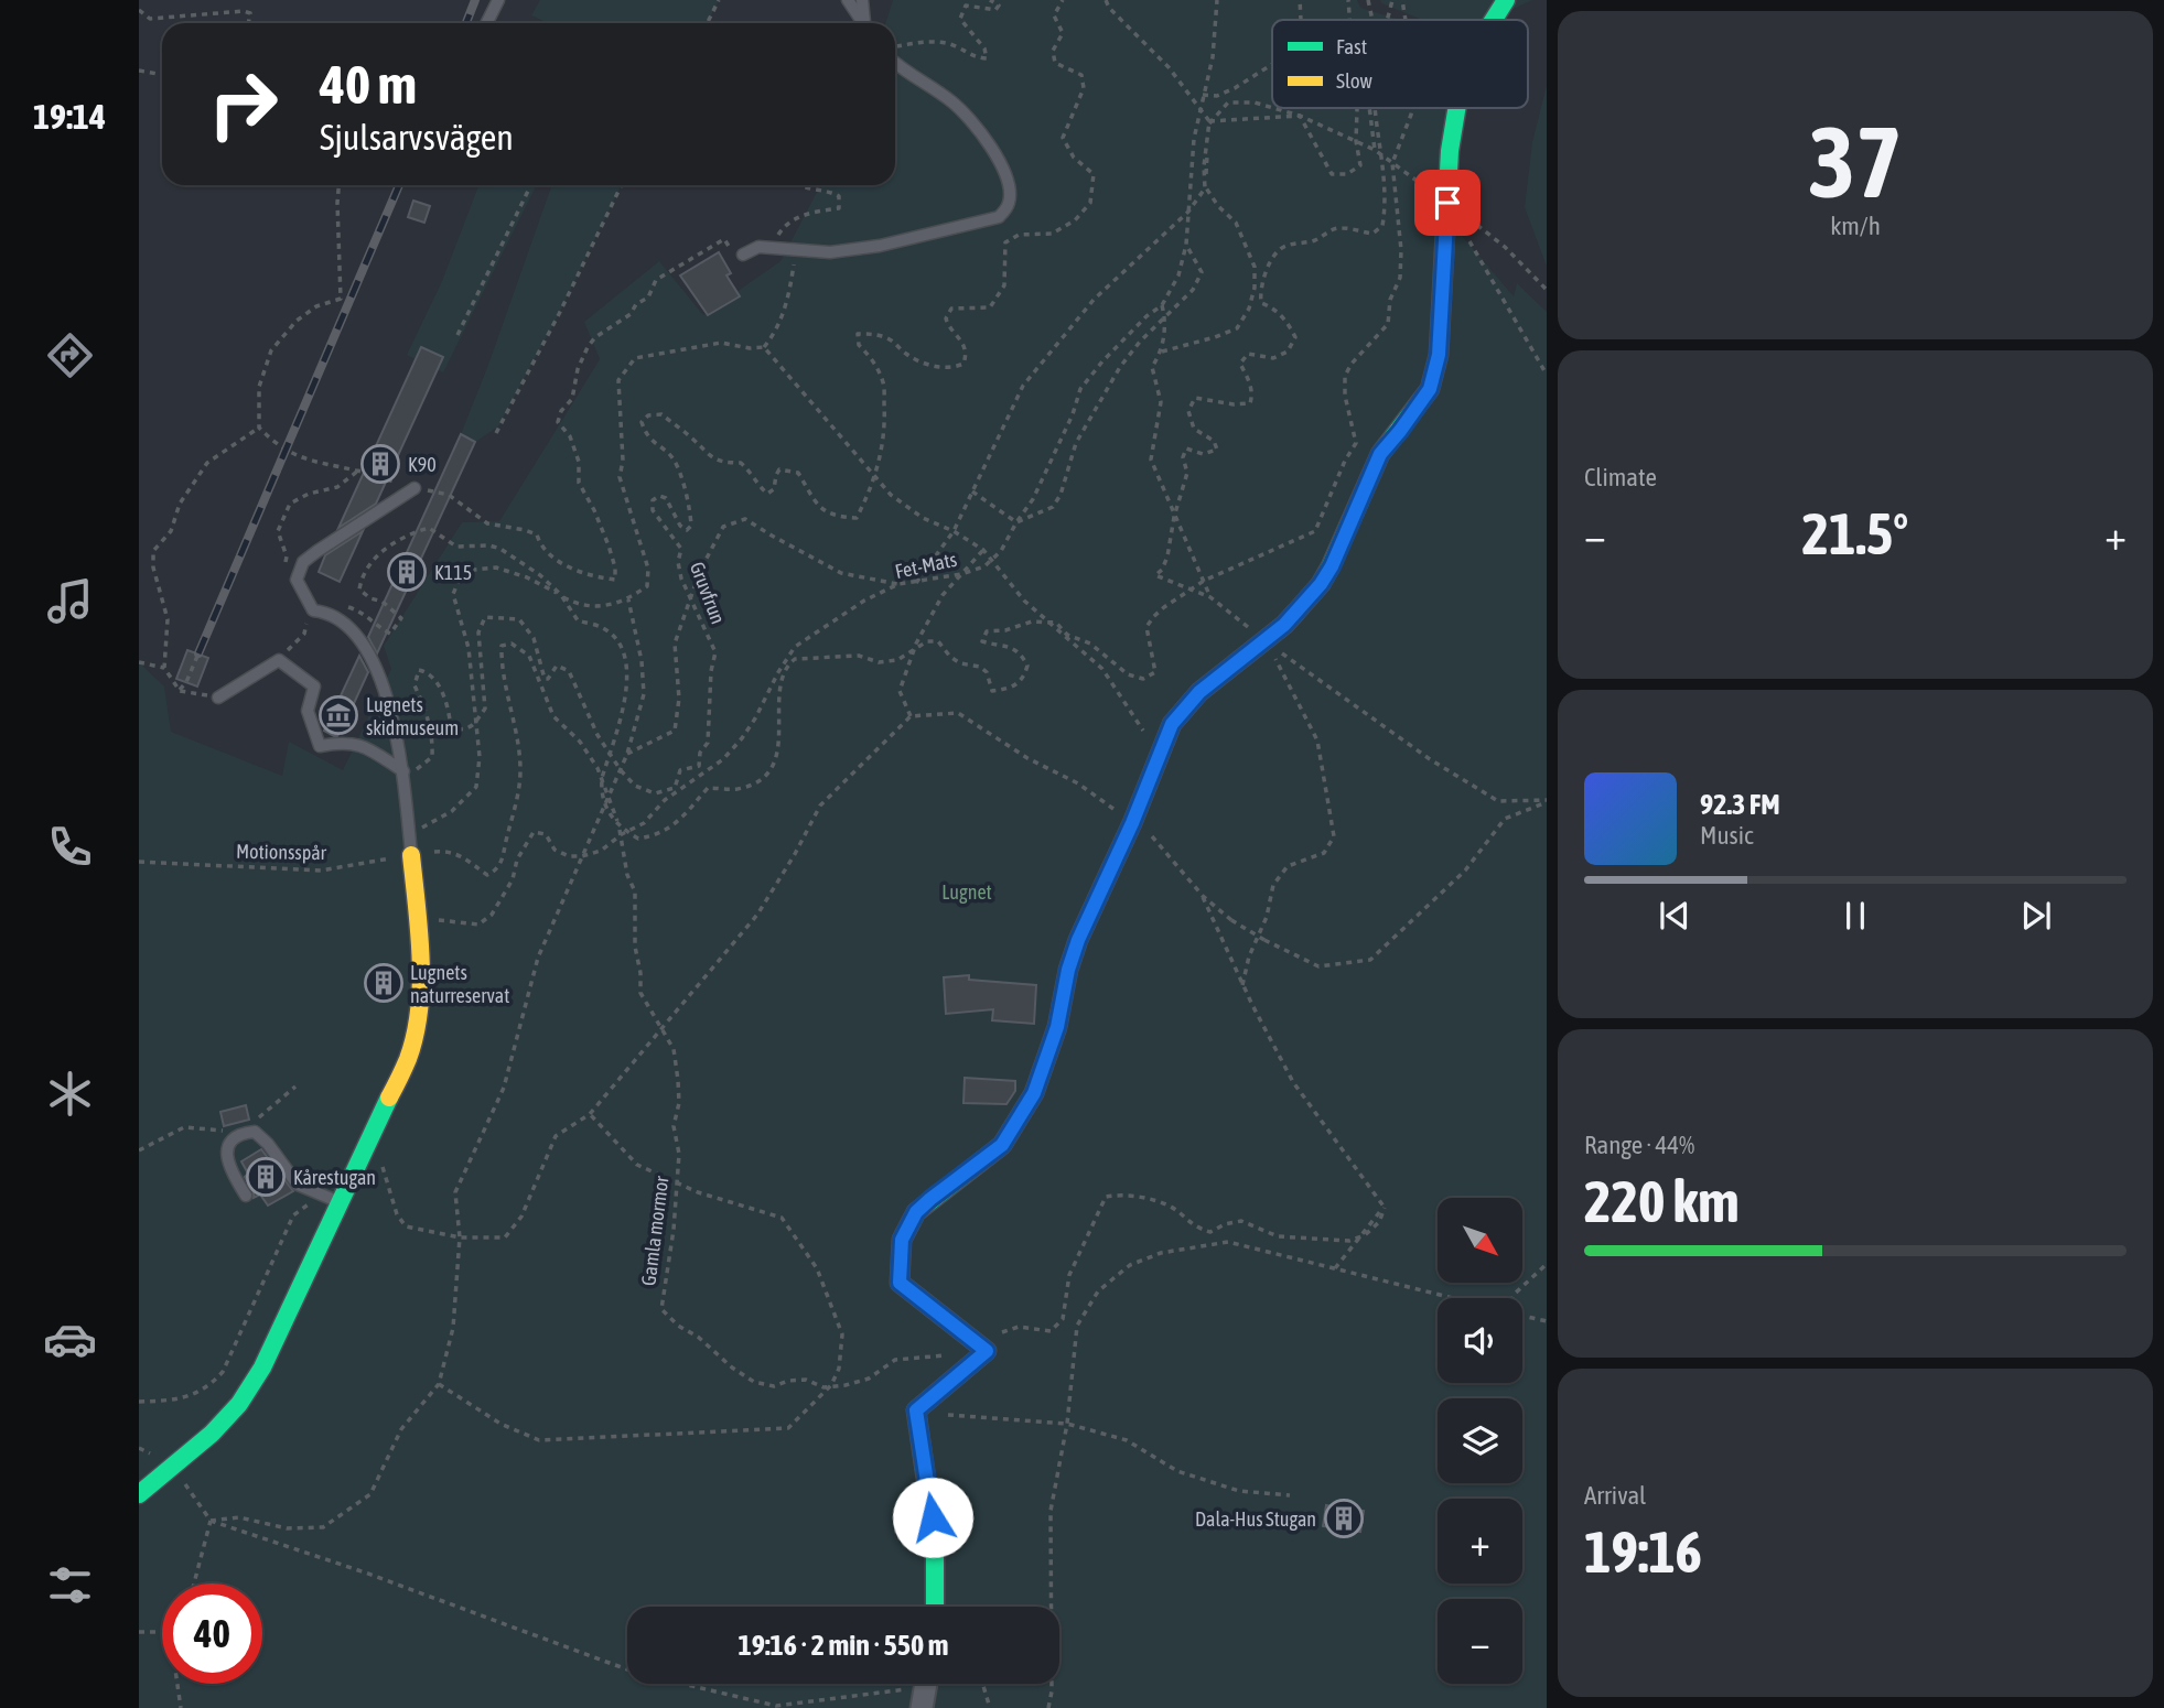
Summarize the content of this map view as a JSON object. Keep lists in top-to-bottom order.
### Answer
{
  "streets": {
    "path": [
      "Fet-Mats",
      "Gruvfrun",
      "Motionsspår",
      "Gamla mormor"
    ]
  },
  "crossings": [
    ["Fet-Mats", "Gamla mormor"],
    ["Gruvfrun", "Motionsspår"]
  ],
  "parks": ["Lugnet"],
  "places": {
    "building": [
      "K90",
      "K115",
      "Lugnets naturreservat",
      "Kårestugan",
      "Dala-Hus Stugan"
    ],
    "museum": ["Lugnets skidmuseum"]
  },
  "legend": ["Fast", "Slow"],
  "north": "bottom right",
  "page": {
    "tabs": "19:14",
    "tile": [
      ["37", "km/h"],
      "Climate",
      ["Range · 44%", "220 km"],
      ["Arrival", "19:16"]
    ],
    "turn": ["40 m", "Sjulsarvsvägen"],
    "heat": ["−", "21.5°", "+"],
    "song": ["92.3 FM", "Music"],
    "map_buttons": ["+", "−"],
    "limit": "40",
    "trip": "19:16 · 2 min · 550 m"
  }
}
